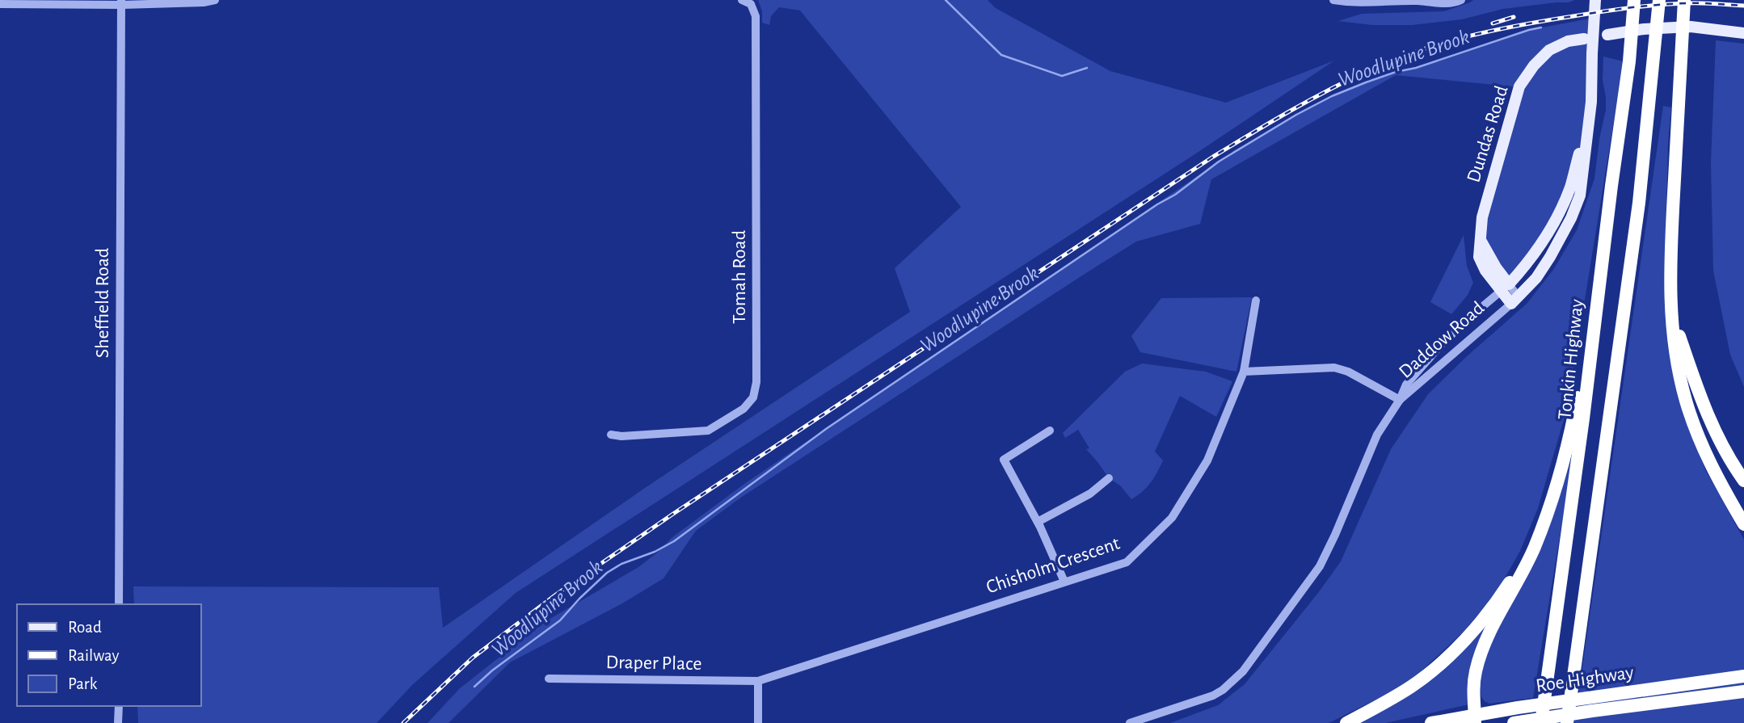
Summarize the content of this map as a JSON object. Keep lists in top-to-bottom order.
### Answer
{
  "streets": {
    "highway": ["Tonkin Highway", "Roe Highway"],
    "main road": ["Dundas Road", "Daddow Road"],
    "street": [
      "Tomah Road",
      "Sheffield Road",
      "Chisholm Crescent",
      "Draper Place"
    ]
  },
  "crossings": [
    ["Dundas Road", "Daddow Road"],
    ["Chisholm Crescent", "Draper Place"]
  ],
  "water": ["Woodlupine Brook"],
  "legend": ["Road", "Railway", "Park"]
}
